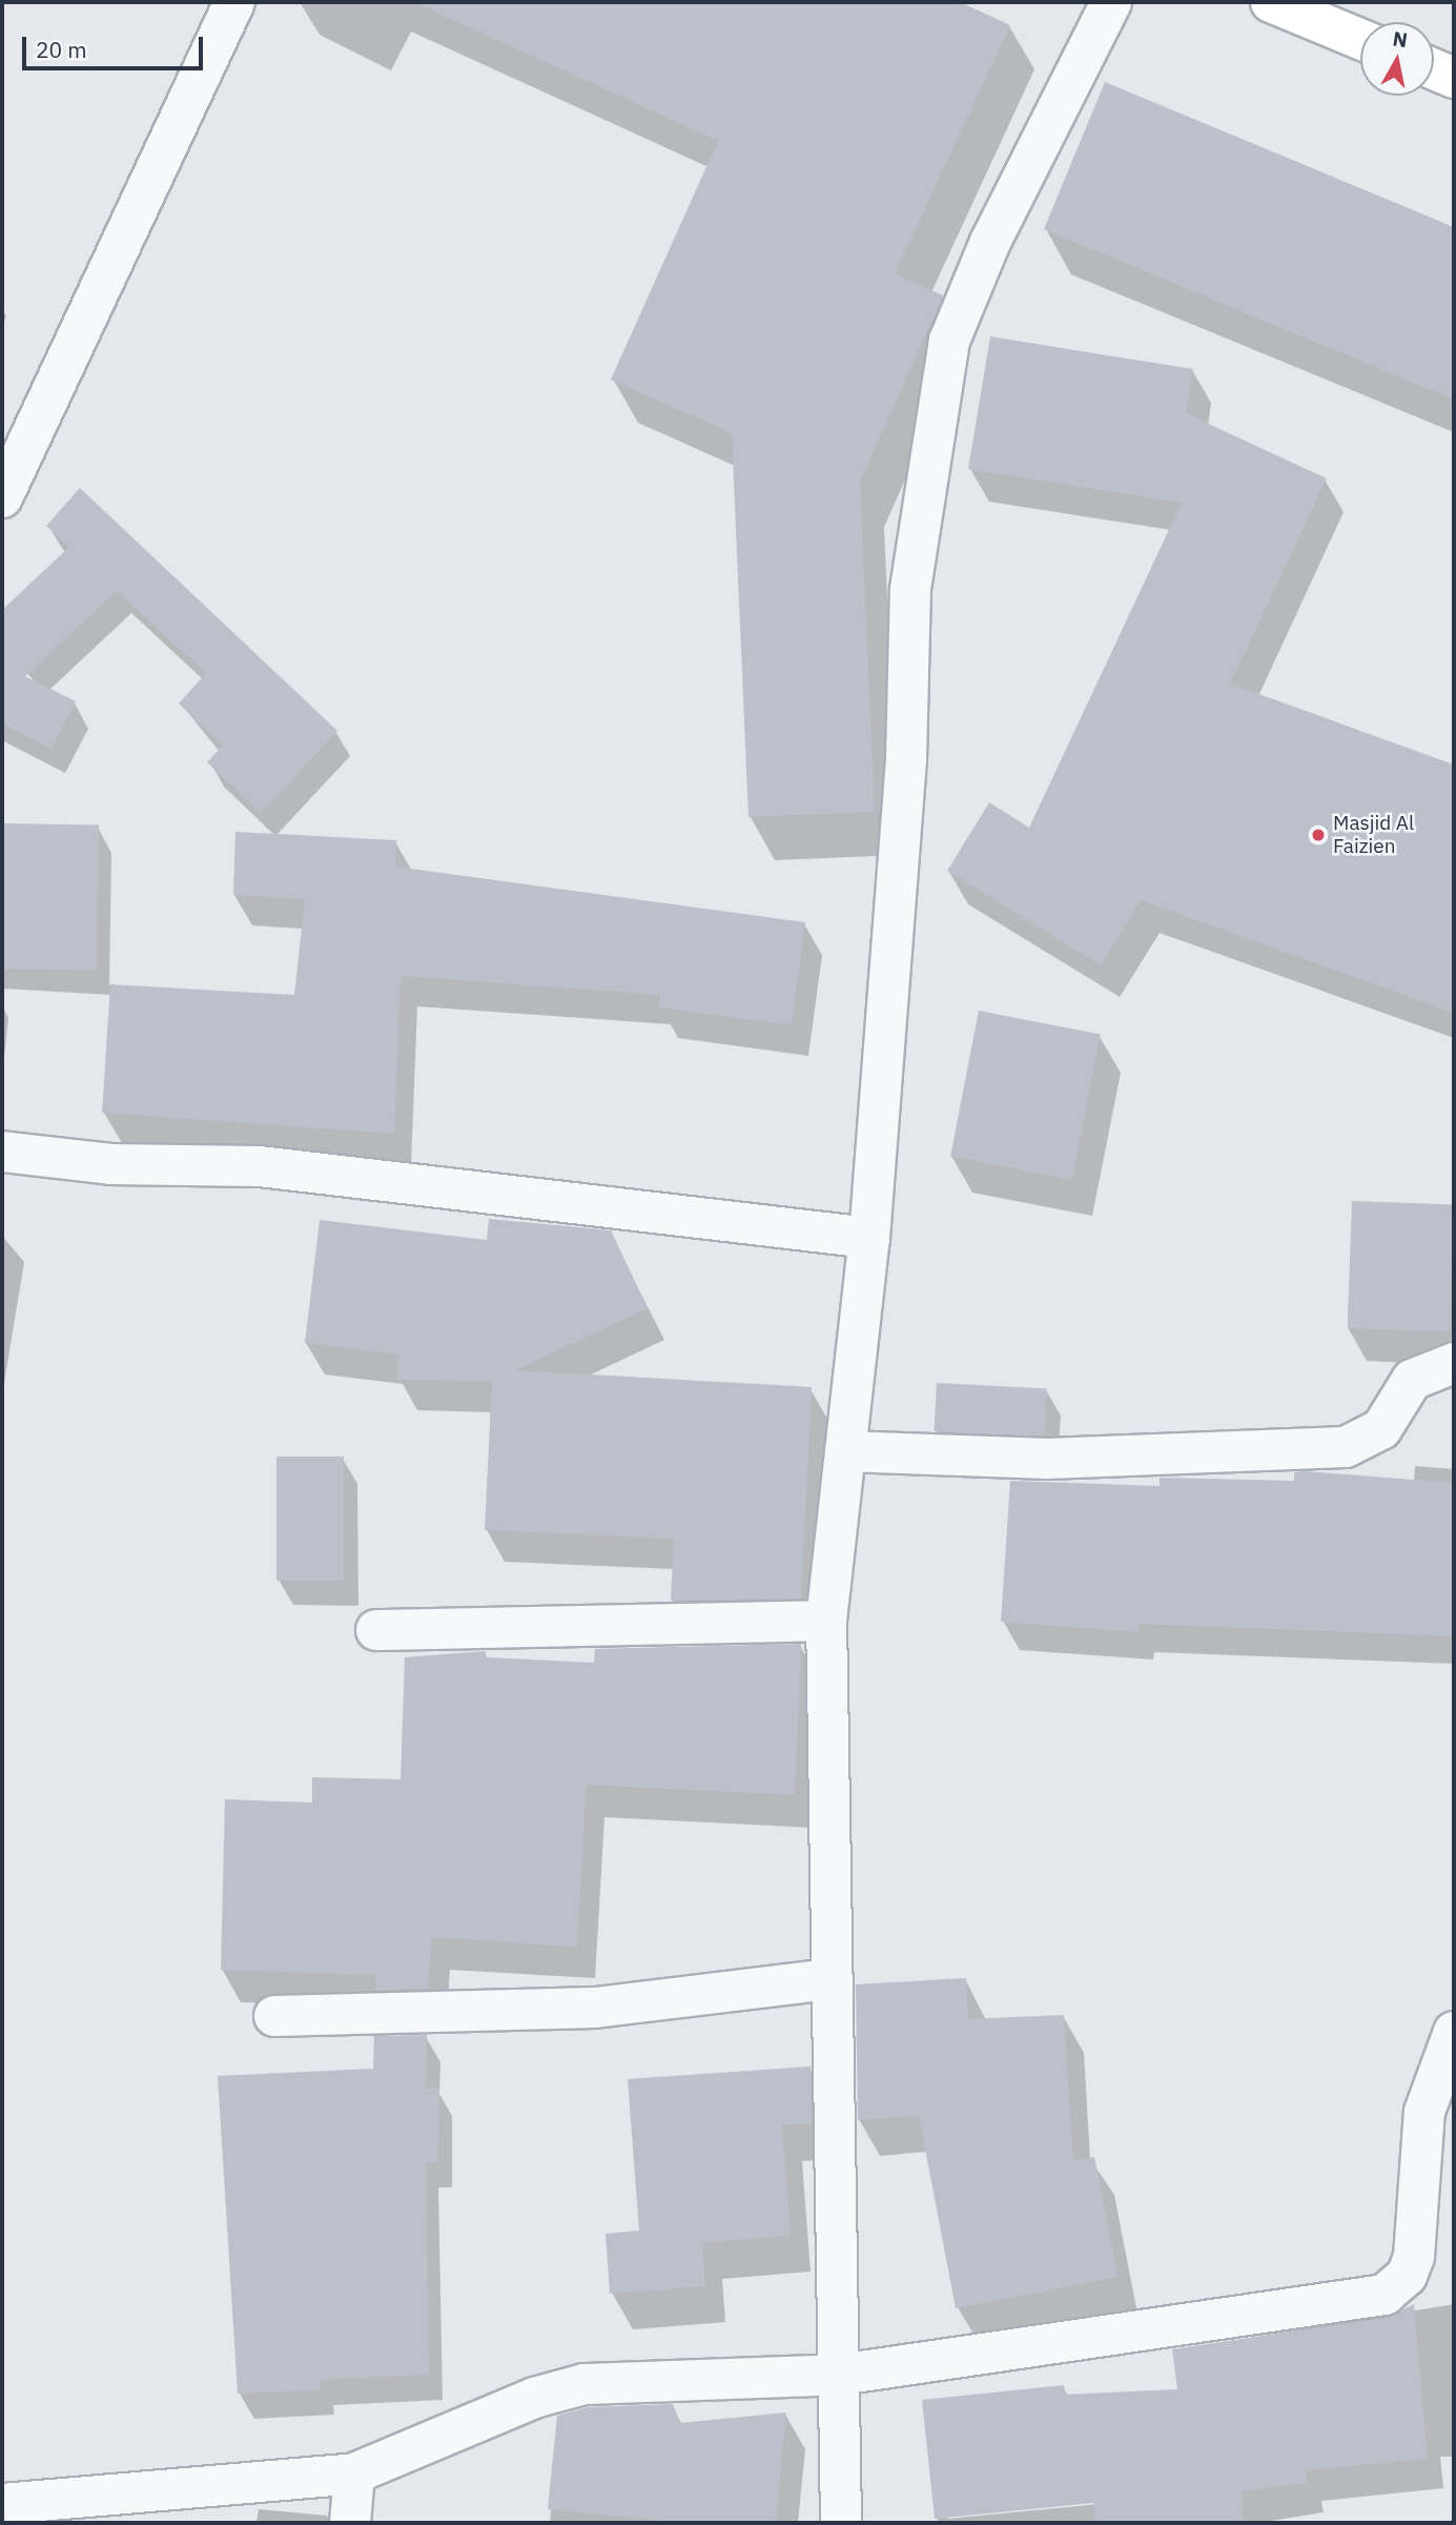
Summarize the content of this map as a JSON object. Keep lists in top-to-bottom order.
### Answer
{
  "places": ["Masjid Al Faizien"],
  "scale_bar": "20 m",
  "north": "top"
}
